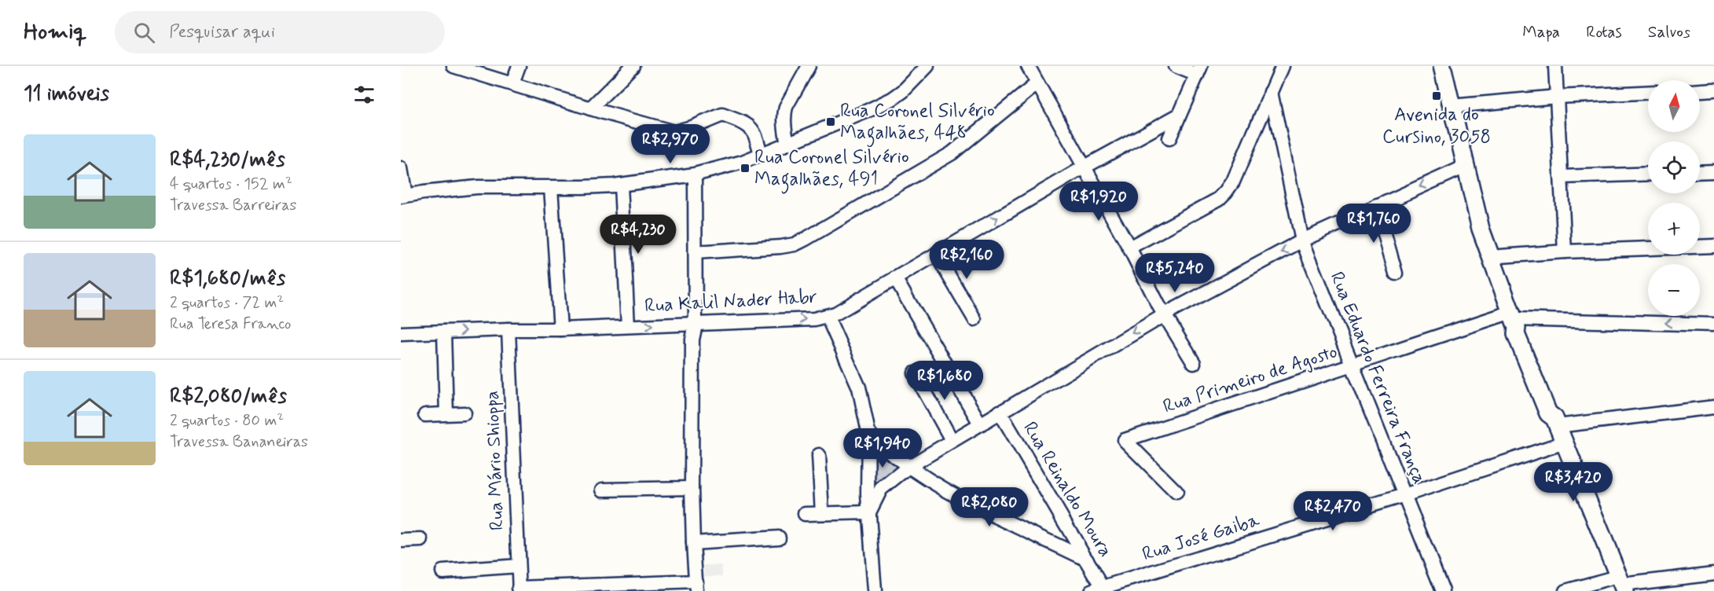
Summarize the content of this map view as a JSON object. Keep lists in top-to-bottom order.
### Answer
{
  "streets": {
    "street": [
      "Rua Kalil Nader Habr",
      "Rua Eduardo Ferreira França",
      "Rua Primeiro de Agosto",
      "Rua Mário Shioppa",
      "Rua Reinaldo Moura",
      "Rua José Gaiba"
    ]
  },
  "crossings": [
    ["Rua Kalil Nader Habr", "Rua Mário Shioppa"],
    ["Rua Eduardo Ferreira França", "Rua Primeiro de Agosto"],
    ["Rua Eduardo Ferreira França", "Rua José Gaiba"],
    ["Rua Reinaldo Moura", "Rua José Gaiba"]
  ],
  "places": {
    "transit": ["Avenida do Cursino, 3058", "Rua Coronel Silvério Magalhães, 448", "Rua Coronel Silvério Magalhães, 491"]
  },
  "north": "top",
  "page": {
    "header": "Homiq",
    "search": "Pesquisar aqui",
    "nav": ["Mapa", "Rotas", "Salvos"],
    "heading": "11 imóveis",
    "map_buttons": ["+", "−"],
    "list": [
      {
        "name": "R$4,230/mês",
        "note": "4 quartos · 152 m² · Travessa Barreiras"
      },
      {
        "name": "R$1,680/mês",
        "note": "2 quartos · 72 m² · Rua Teresa Franco"
      },
      {
        "name": "R$2,080/mês",
        "note": "2 quartos · 80 m² · Travessa Bananeiras"
      }
    ],
    "price": [
      "R$2,970",
      "R$1,920",
      "R$1,760",
      "R$4,230",
      "R$2,160",
      "R$5,240",
      "R$1,680",
      "R$1,940",
      "R$3,420",
      "R$2,080",
      "R$2,470"
    ]
  }
}
